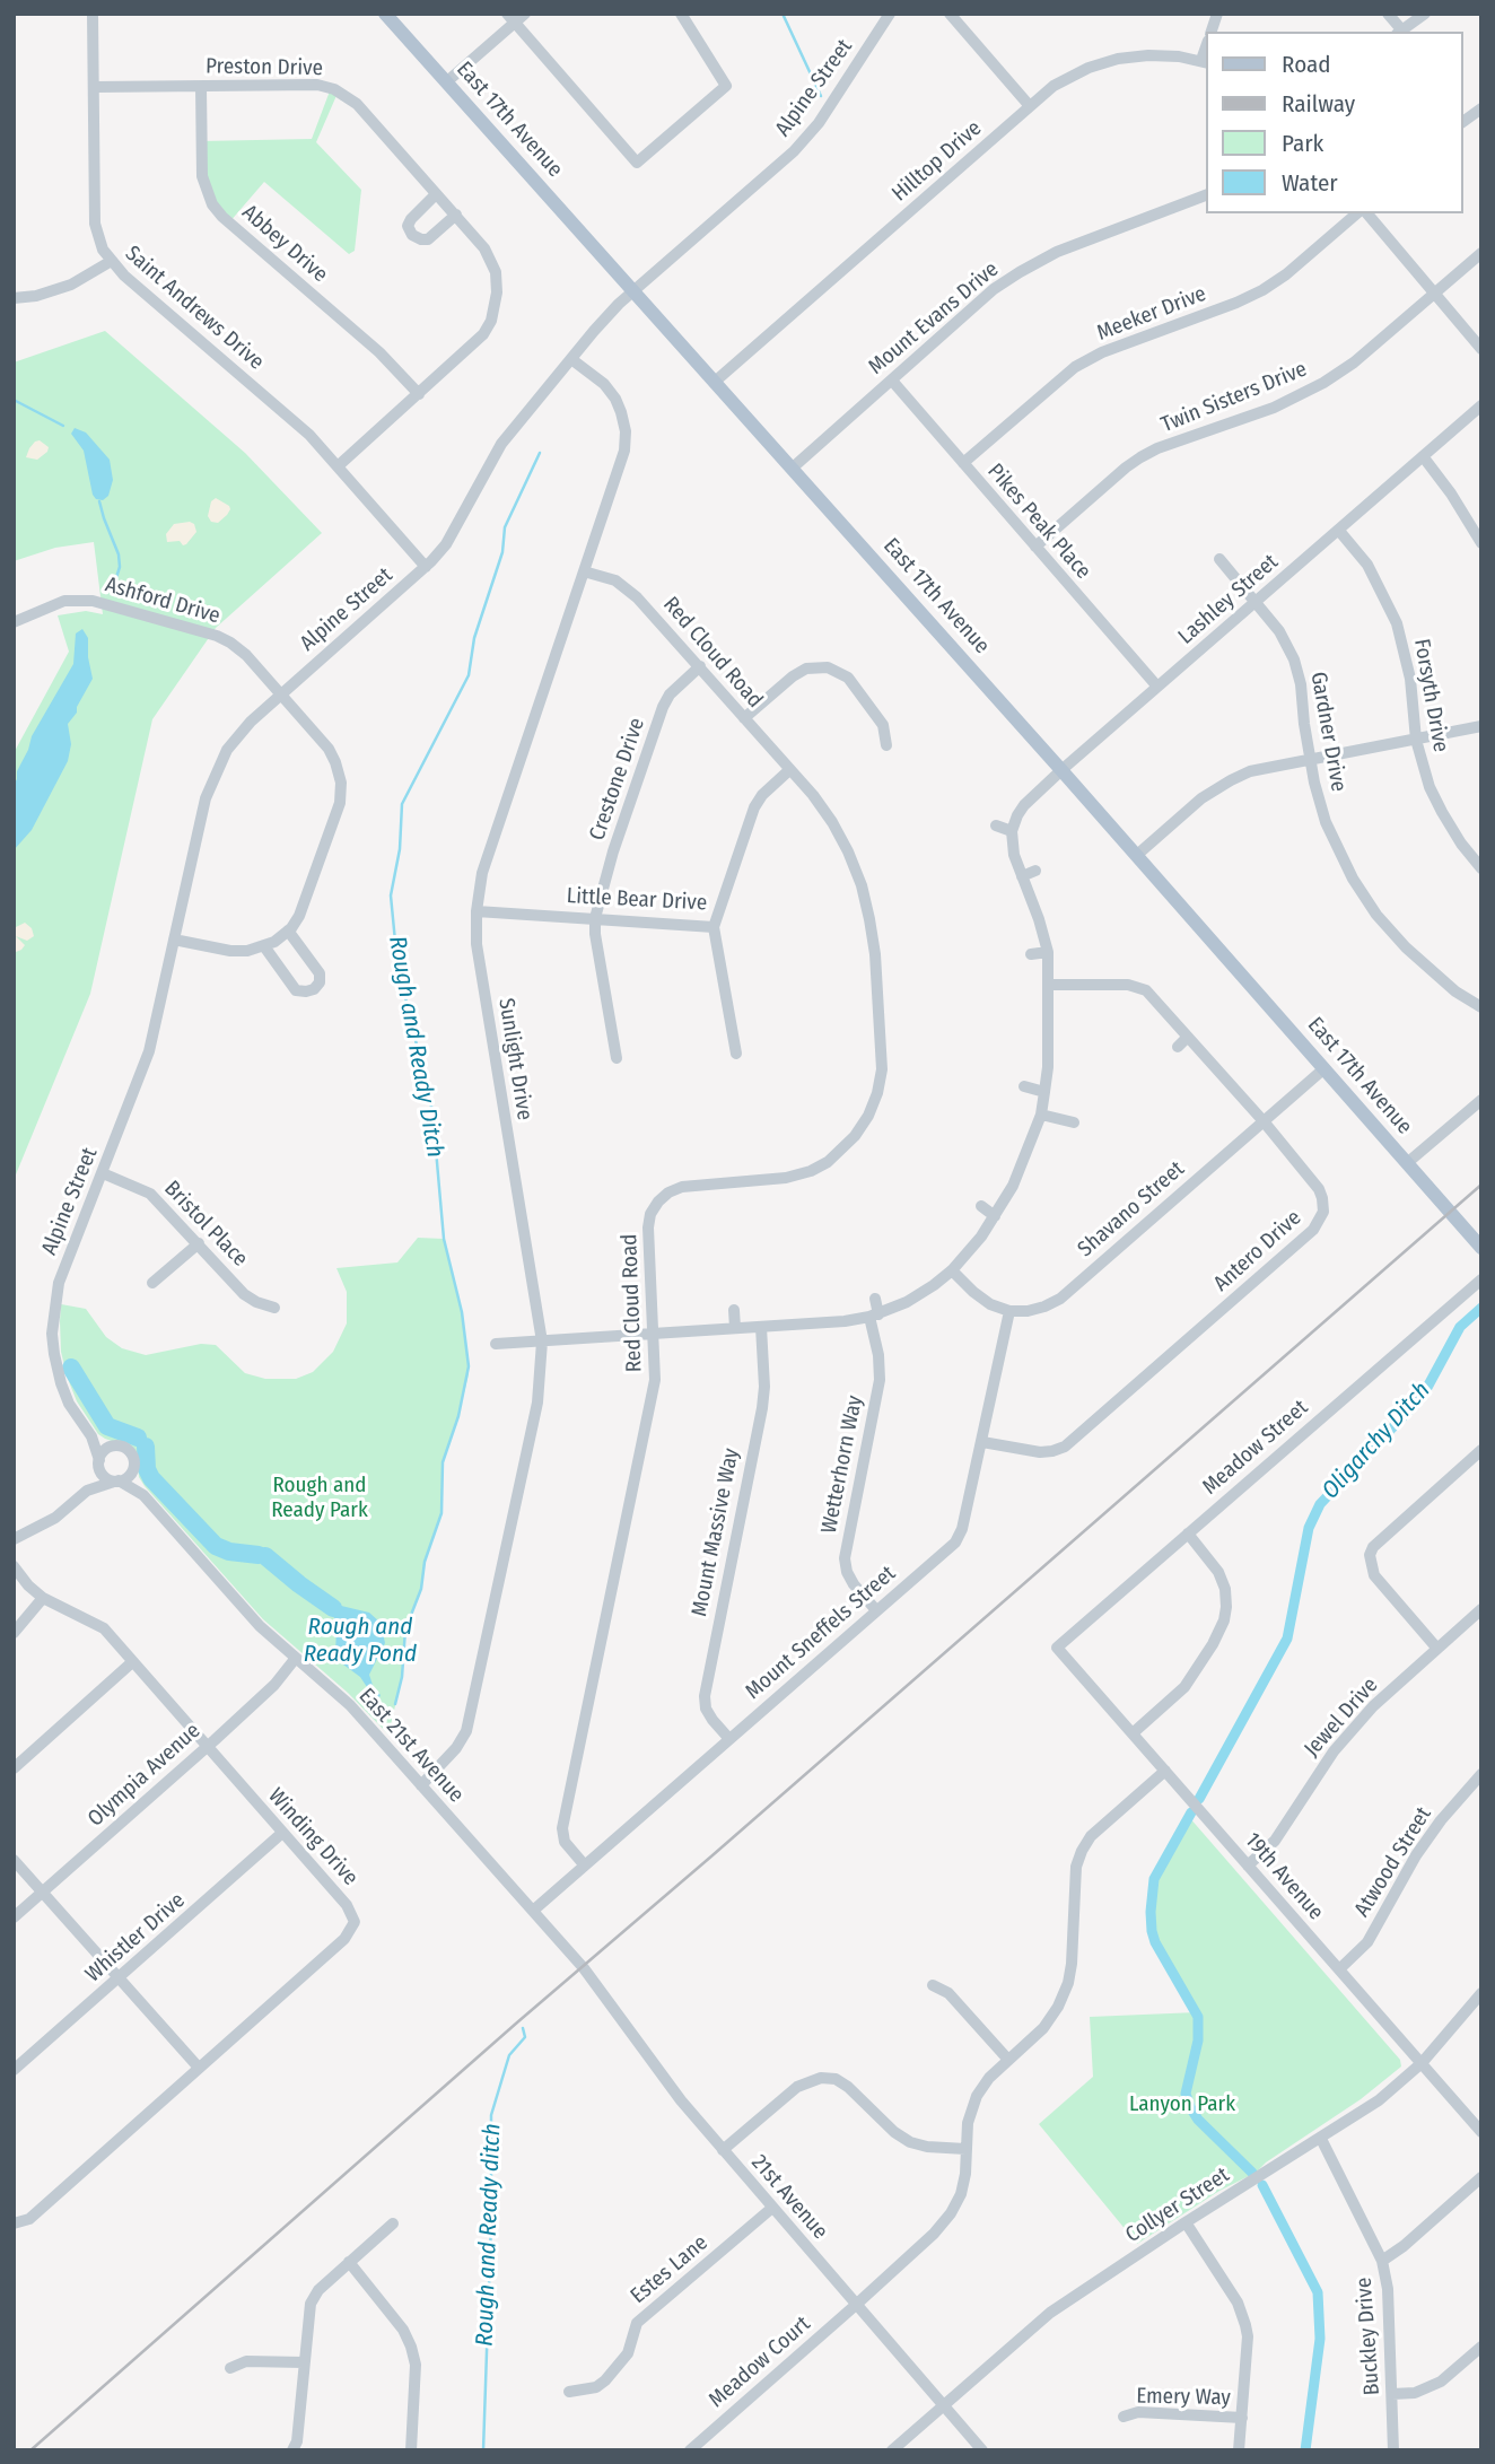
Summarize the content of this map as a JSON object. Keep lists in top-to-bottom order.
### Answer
{
  "streets": {
    "main road": ["East 17th Avenue"],
    "street": [
      "Preston Drive",
      "Alpine Street",
      "Hilltop Drive",
      "Abbey Drive",
      "Saint Andrews Drive",
      "Meeker Drive",
      "Mount Evans Drive",
      "Twin Sisters Drive",
      "Pikes Peak Place",
      "Lashley Street",
      "Ashford Drive",
      "Red Cloud Road",
      "Forsyth Drive",
      "Gardner Drive",
      "Crestone Drive",
      "Little Bear Drive",
      "Sunlight Drive",
      "Shavano Street",
      "Bristol Place",
      "Antero Drive",
      "Meadow Street",
      "Wetterhorn Way",
      "Mount Massive Way",
      "Mount Sneffels Street",
      "Jewel Drive",
      "East 21st Avenue",
      "Olympia Avenue",
      "Winding Drive",
      "Atwood Street",
      "19th Avenue",
      "Whistler Drive",
      "21st Avenue",
      "Collyer Street",
      "Estes Lane",
      "Buckley Drive",
      "Meadow Court",
      "Emery Way"
    ]
  },
  "crossings": [
    ["Preston Drive", "Abbey Drive"],
    ["Preston Drive", "Saint Andrews Drive"],
    ["Alpine Street", "East 17th Avenue"],
    ["Alpine Street", "Saint Andrews Drive"],
    ["Alpine Street", "Ashford Drive"],
    ["Alpine Street", "Sunlight Drive"],
    ["Alpine Street", "Bristol Place"],
    ["East 17th Avenue", "Hilltop Drive"],
    ["East 17th Avenue", "Mount Evans Drive"],
    ["East 17th Avenue", "Lashley Street"],
    ["East 17th Avenue", "Shavano Street"],
    ["Meeker Drive", "Pikes Peak Place"],
    ["Mount Evans Drive", "Pikes Peak Place"],
    ["Twin Sisters Drive", "Pikes Peak Place"],
    ["Pikes Peak Place", "Lashley Street"],
    ["Lashley Street", "Forsyth Drive"],
    ["Lashley Street", "Gardner Drive"],
    ["Red Cloud Road", "Crestone Drive"],
    ["Red Cloud Road", "Little Bear Drive"],
    ["Red Cloud Road", "Sunlight Drive"],
    ["Red Cloud Road", "Mount Sneffels Street"],
    ["Crestone Drive", "Little Bear Drive"],
    ["Little Bear Drive", "Sunlight Drive"],
    ["Sunlight Drive", "East 21st Avenue"],
    ["Shavano Street", "Antero Drive"],
    ["Shavano Street", "Mount Sneffels Street"],
    ["Antero Drive", "Mount Sneffels Street"],
    ["Meadow Street", "19th Avenue"],
    ["Wetterhorn Way", "Mount Sneffels Street"],
    ["Mount Massive Way", "Mount Sneffels Street"],
    ["Mount Sneffels Street", "East 21st Avenue"],
    ["Jewel Drive", "19th Avenue"],
    ["East 21st Avenue", "Olympia Avenue"],
    ["East 21st Avenue", "21st Avenue"],
    ["Olympia Avenue", "Winding Drive"],
    ["Winding Drive", "Whistler Drive"],
    ["Atwood Street", "19th Avenue"],
    ["19th Avenue", "Collyer Street"],
    ["19th Avenue", "Meadow Court"],
    ["21st Avenue", "Collyer Street"],
    ["21st Avenue", "Estes Lane"],
    ["21st Avenue", "Meadow Court"],
    ["Collyer Street", "Buckley Drive"]
  ],
  "water": [
    "Rough and Ready Ditch",
    "Oligarchy Ditch",
    "Rough and Ready Pond",
    "Rough and Ready ditch"
  ],
  "parks": ["Rough and Ready Park", "Lanyon Park"],
  "legend": [
    "Road",
    "Railway",
    "Park",
    "Water"
  ]
}
